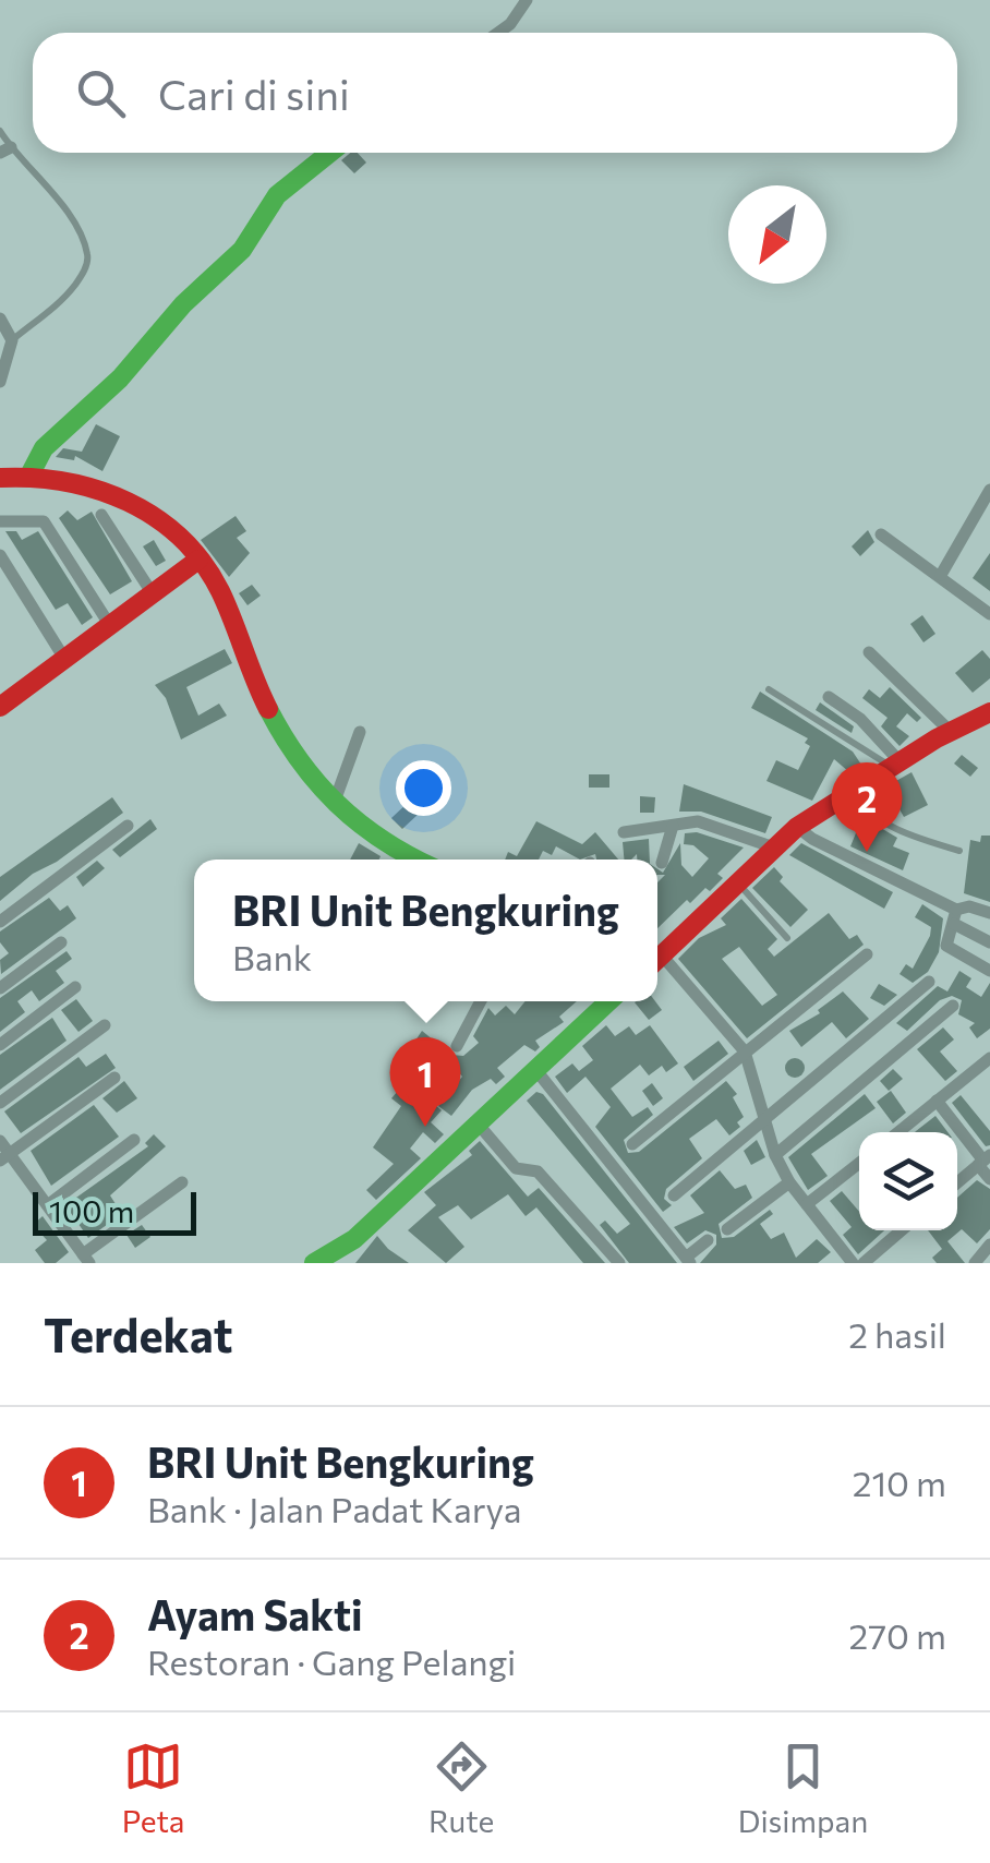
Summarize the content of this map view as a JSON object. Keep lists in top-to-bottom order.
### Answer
{
  "scale_bar": "100 m",
  "north": "bottom left",
  "page": {
    "search": "Cari di sini",
    "pins": ["2", "1"],
    "popup": ["BRI Unit Bengkuring", "Bank"],
    "scale": "100 m",
    "heading": ["Terdekat", "2 hasil"],
    "list": [
      {
        "mark": "1",
        "name": "BRI Unit Bengkuring",
        "note": "Bank · Jalan Padat Karya",
        "value": "210 m"
      },
      {
        "mark": "2",
        "name": "Ayam Sakti",
        "note": "Restoran · Gang Pelangi",
        "value": "270 m"
      }
    ],
    "nav": ["Peta", "Rute", "Disimpan"]
  }
}
